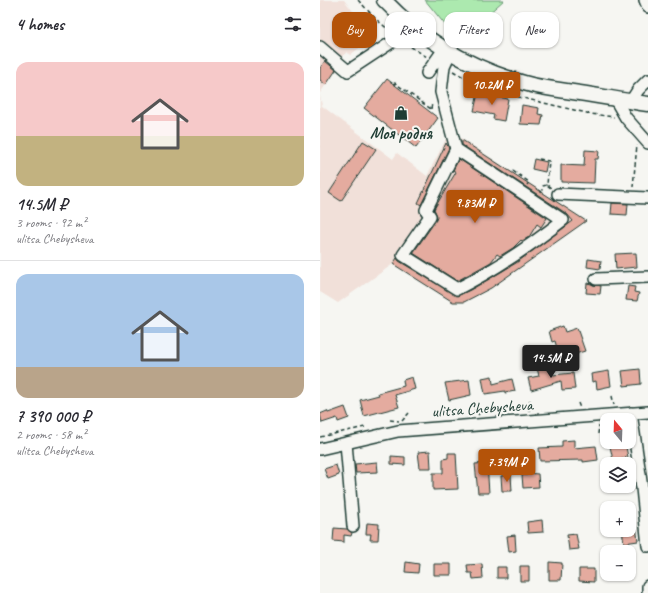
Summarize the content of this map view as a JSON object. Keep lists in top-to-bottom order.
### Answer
{
  "streets": {
    "street": ["ulitsa Chebysheva"]
  },
  "places": {
    "shop": ["Моя родня"]
  },
  "north": "top",
  "page": {
    "heading": "4 homes",
    "chip": [
      "Buy",
      "Rent",
      "Filters",
      "New"
    ],
    "list": [
      {
        "name": "14.5M ₽",
        "note": "3 rooms · 92 m² · ulitsa Chebysheva"
      },
      {
        "name": "7 390 000 ₽",
        "note": "2 rooms · 58 m² · ulitsa Chebysheva"
      }
    ],
    "price": [
      "10.2M ₽",
      "9.83M ₽",
      "14.5M ₽",
      "7.39M ₽"
    ],
    "map_buttons": ["+", "−"]
  }
}
